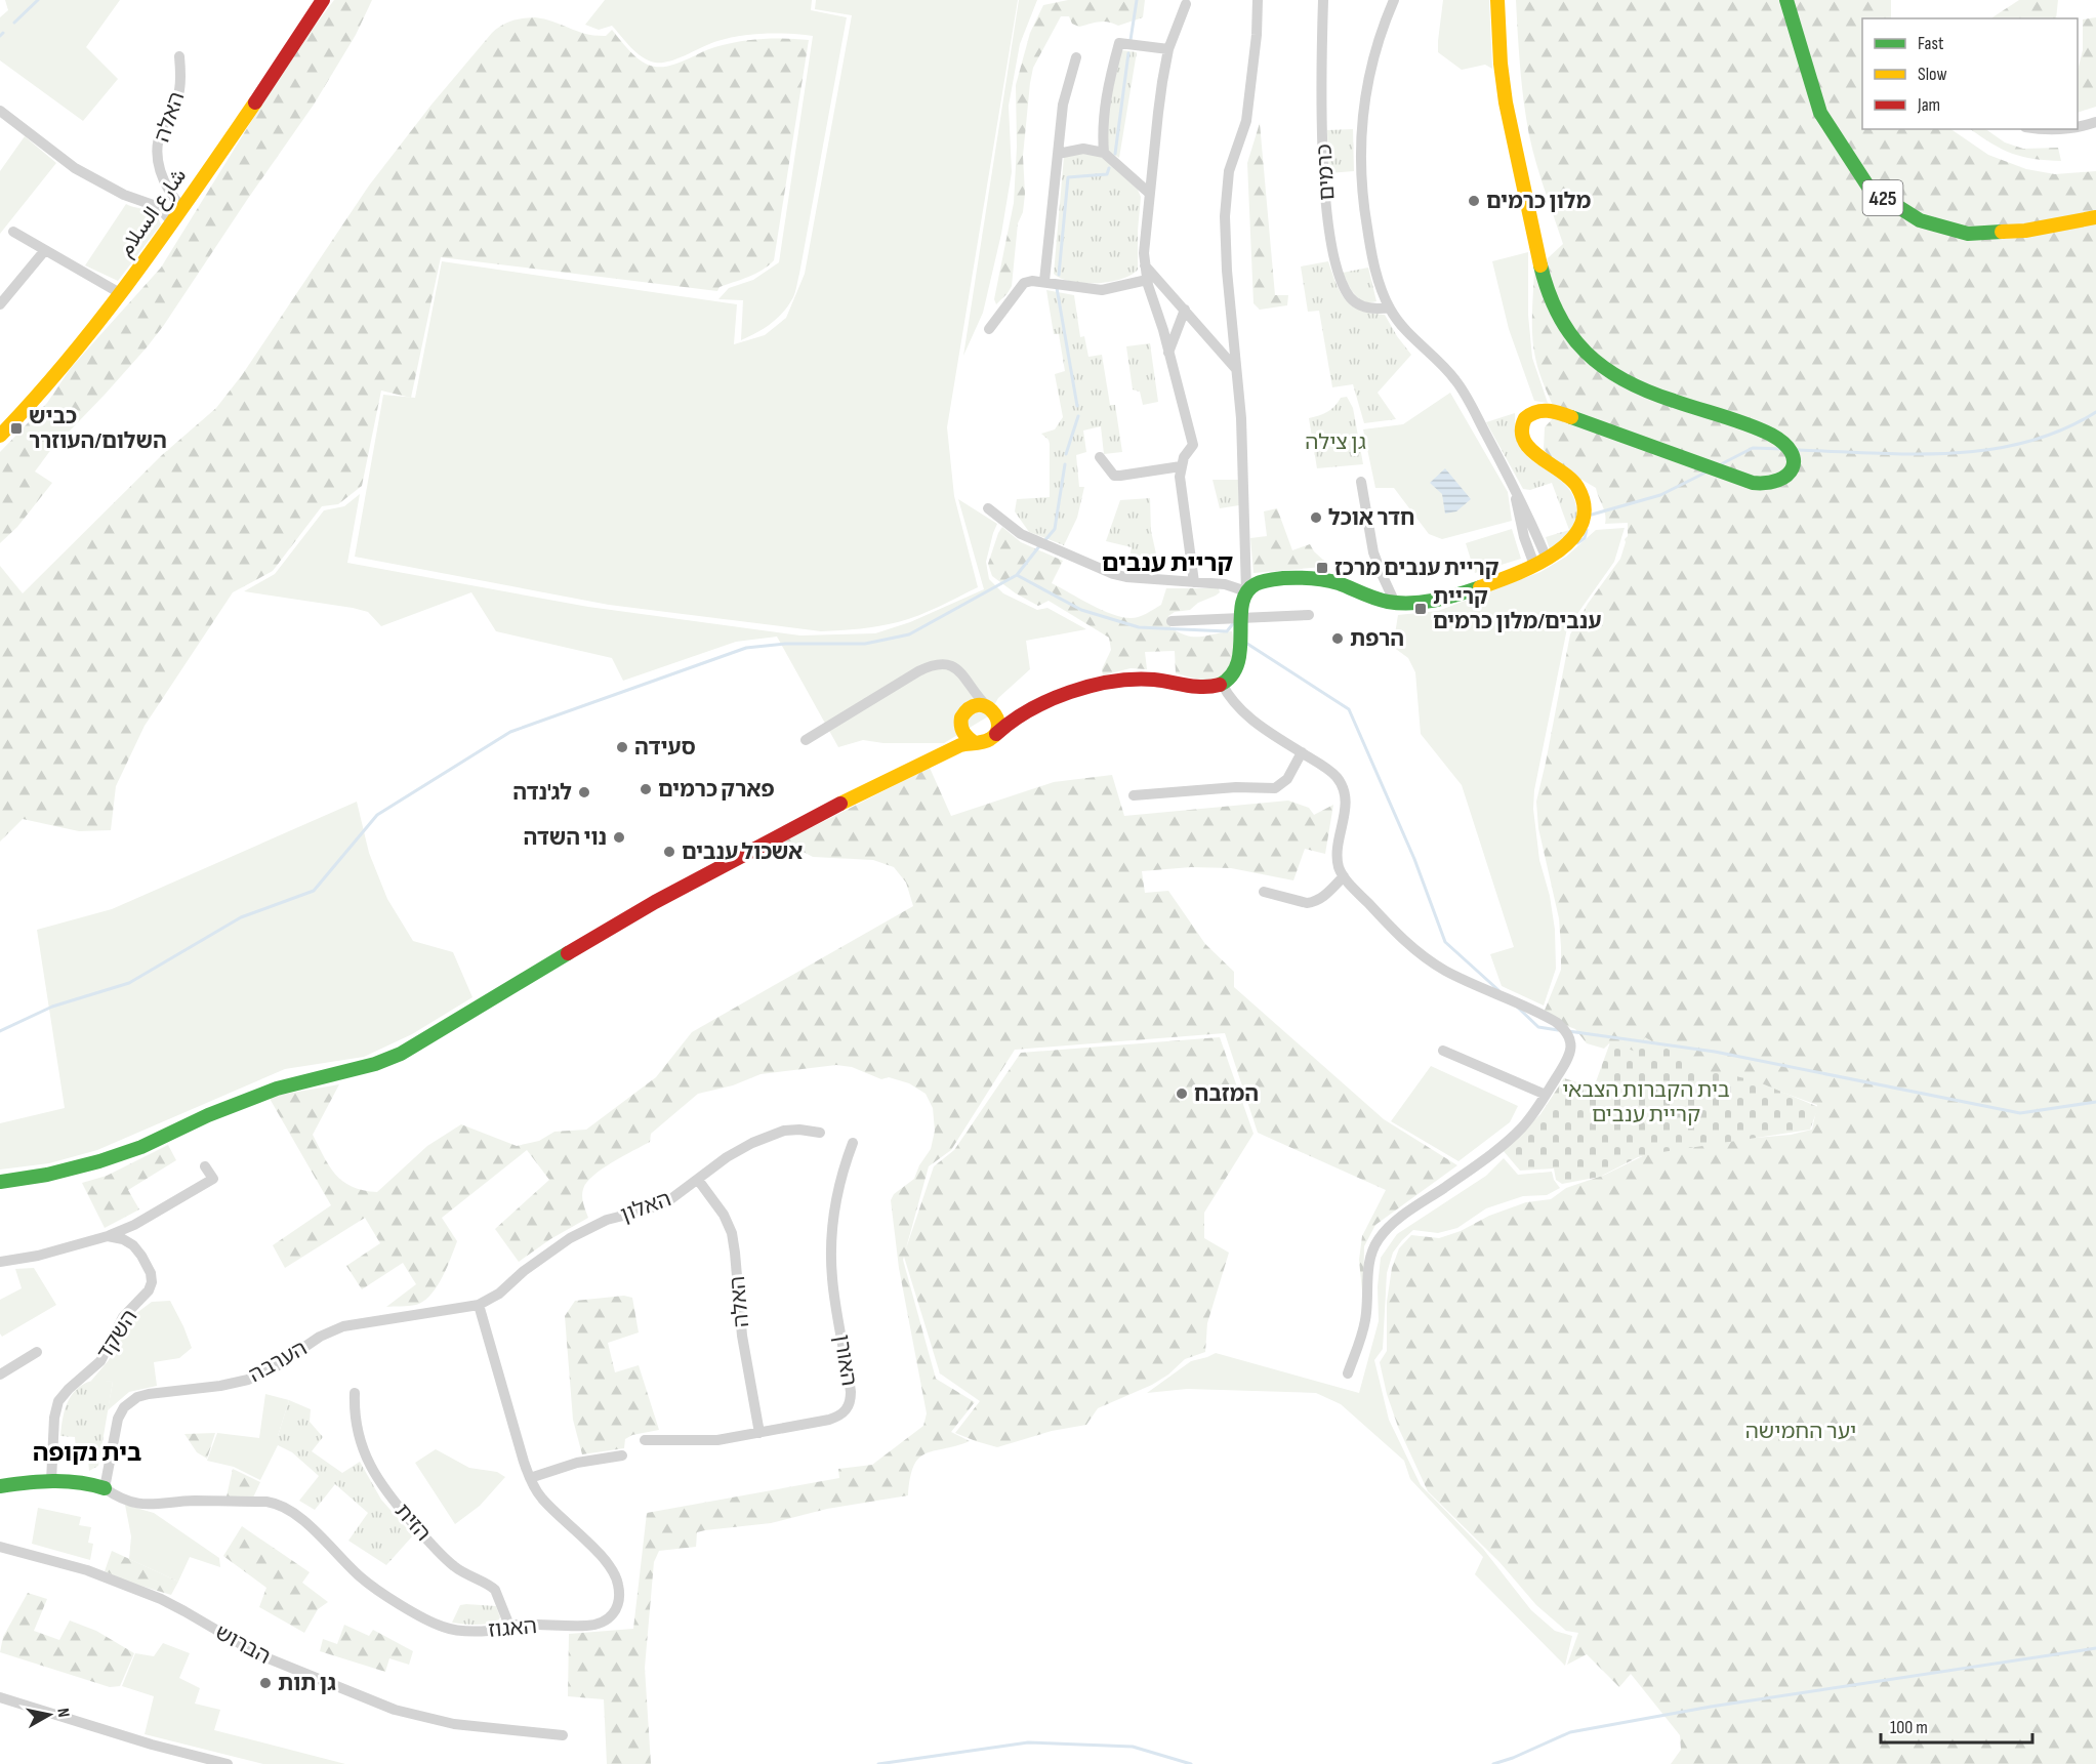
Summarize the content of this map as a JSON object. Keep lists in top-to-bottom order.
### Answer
{
  "streets": {
    "main road": ["425", "شارع السلام"],
    "street": [
      "האלה",
      "כרמים",
      "האלון",
      "השקד",
      "האורן",
      "הערבה",
      "הזית",
      "האגוז",
      "הברוש"
    ]
  },
  "crossings": [
    ["האלה", "شارع السلام"],
    ["האלה", "האלון"],
    ["האלה", "האורן"],
    ["האלון", "הערבה"],
    ["האלון", "האגוז"],
    ["הערבה", "האגוז"],
    ["הזית", "האגוז"]
  ],
  "districts": ["קריית ענבים", "בית נקופה"],
  "parks": ["גן צילה", "בית הקברות הצבאי קריית ענבים", "יער החמישה"],
  "places": {
    "other": [
      "מלון כרמים",
      "חדר אוכל",
      "הרפת",
      "סעידה",
      "פארק כרמים",
      "לג'נדה",
      "נוי השדה",
      "אשכול ענבים",
      "המזבח",
      "גן תות"
    ],
    "transit": ["כביש השלום/העוזרר", "קריית ענבים מרכז", "קריית ענבים/מלון כרמים"]
  },
  "legend": ["Fast", "Slow", "Jam"],
  "scale_bar": "100 m",
  "north": "right"
}
